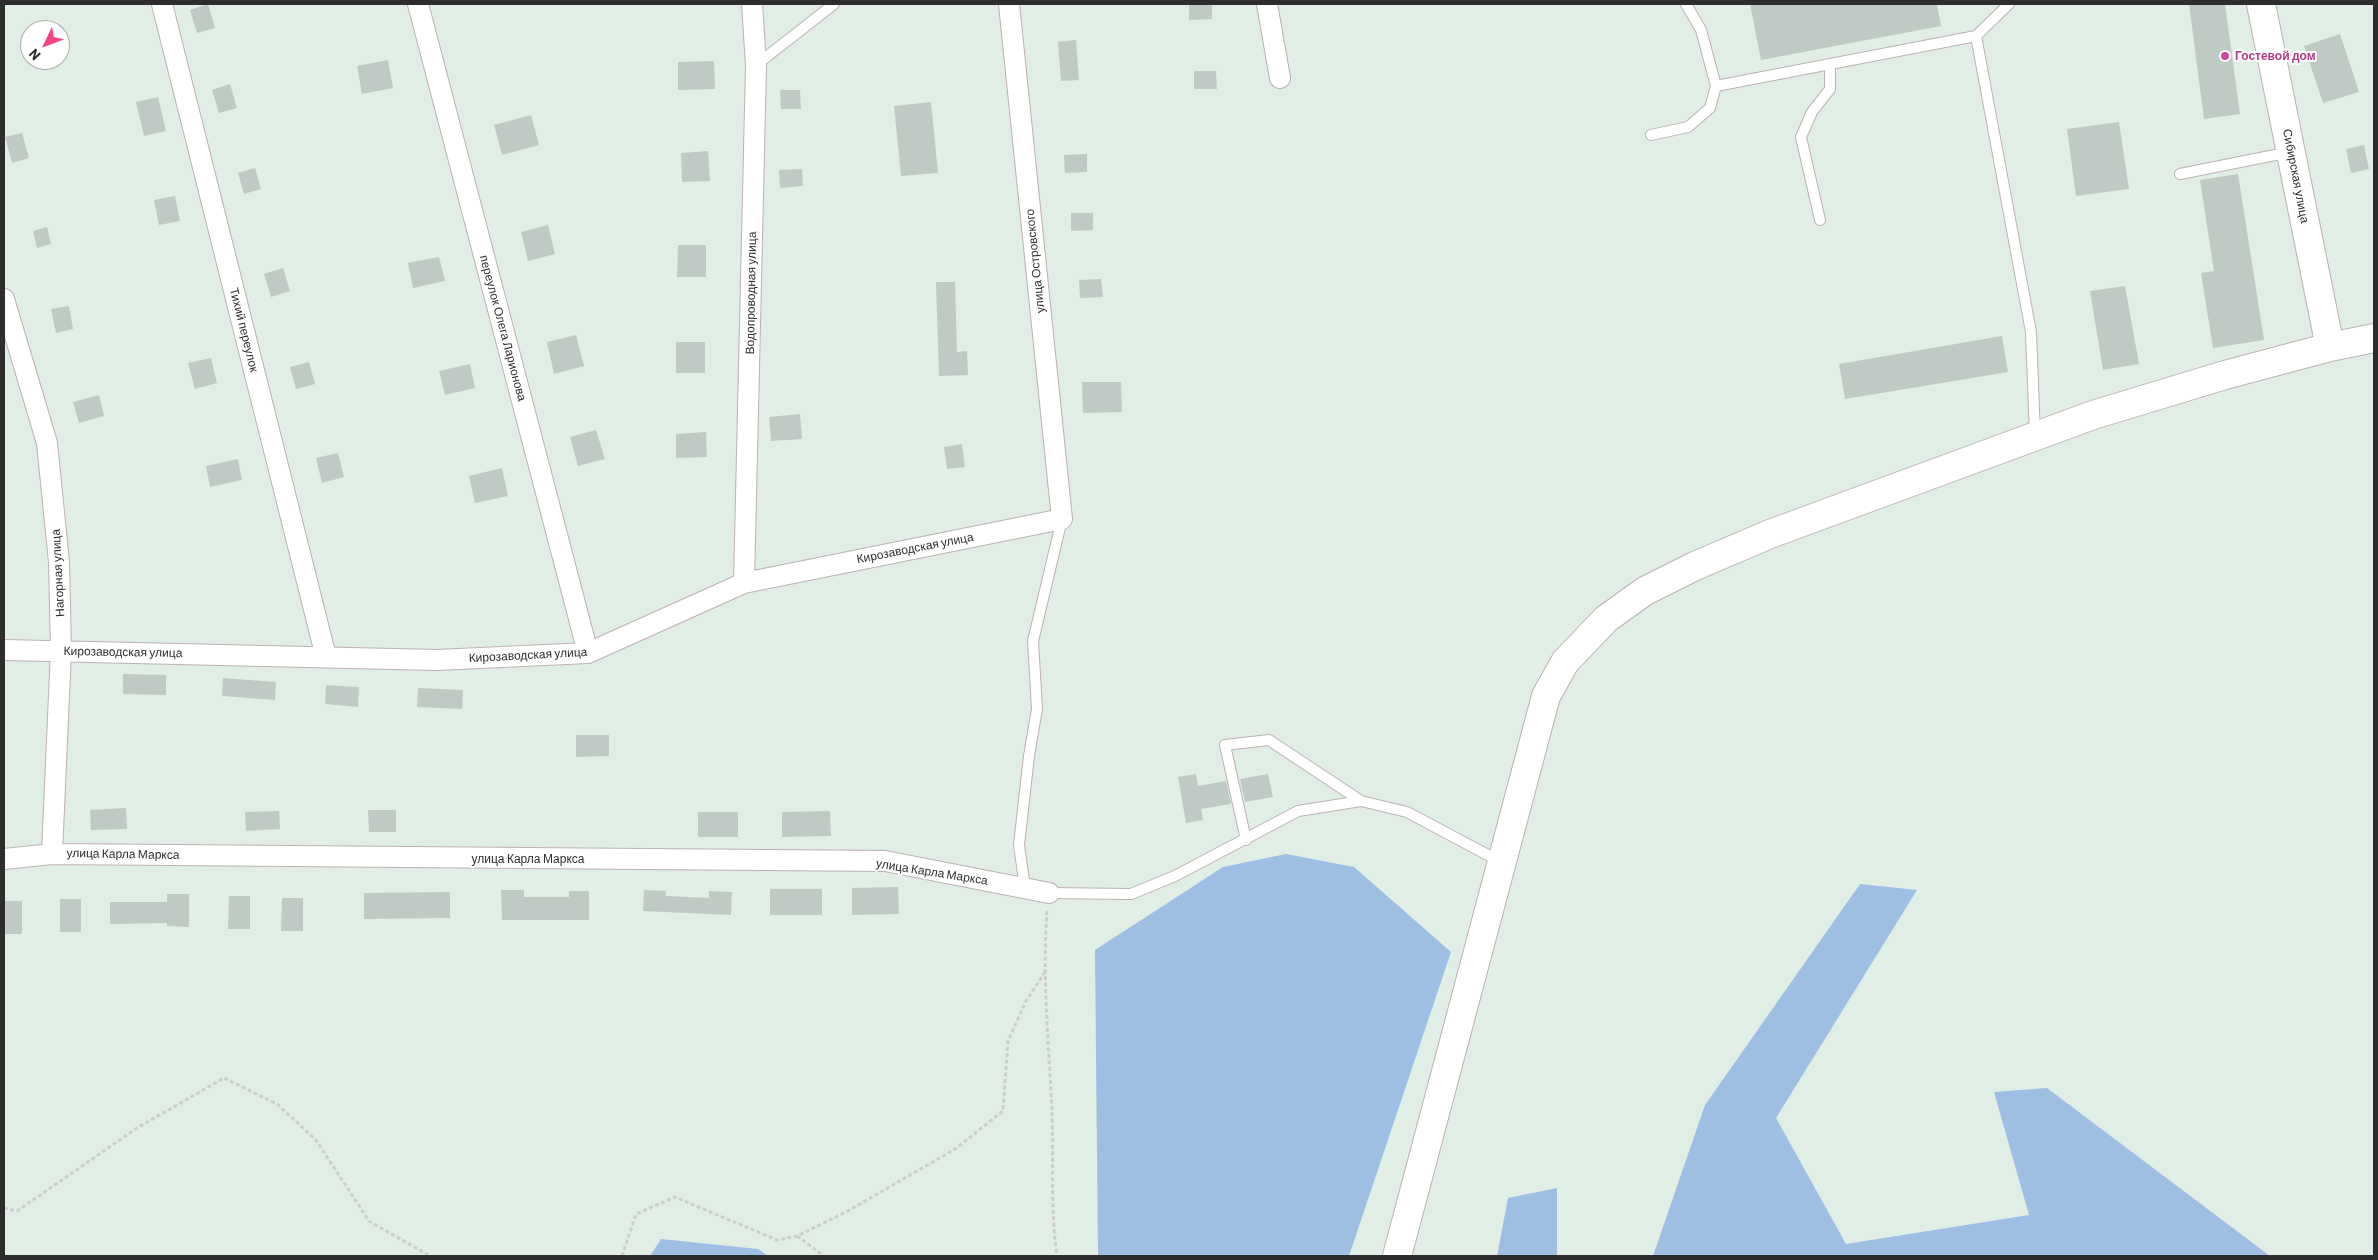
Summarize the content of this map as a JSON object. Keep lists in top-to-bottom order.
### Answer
{
  "streets": {
    "main road": ["Сибирская улица"],
    "street": [
      "улица Островского",
      "Водопроводная улица",
      "переулок Олега Ларионова",
      "Тихий переулок",
      "Кирозаводская улица",
      "Нагорная улица",
      "улица Карла Маркса"
    ]
  },
  "crossings": [
    ["улица Островского", "Кирозаводская улица"],
    ["Водопроводная улица", "Кирозаводская улица"],
    ["переулок Олега Ларионова", "Кирозаводская улица"],
    ["Тихий переулок", "Кирозаводская улица"],
    ["Кирозаводская улица", "Нагорная улица"],
    ["Нагорная улица", "улица Карла Маркса"]
  ],
  "places": ["Гостевой дом"],
  "north": "bottom left"
}
